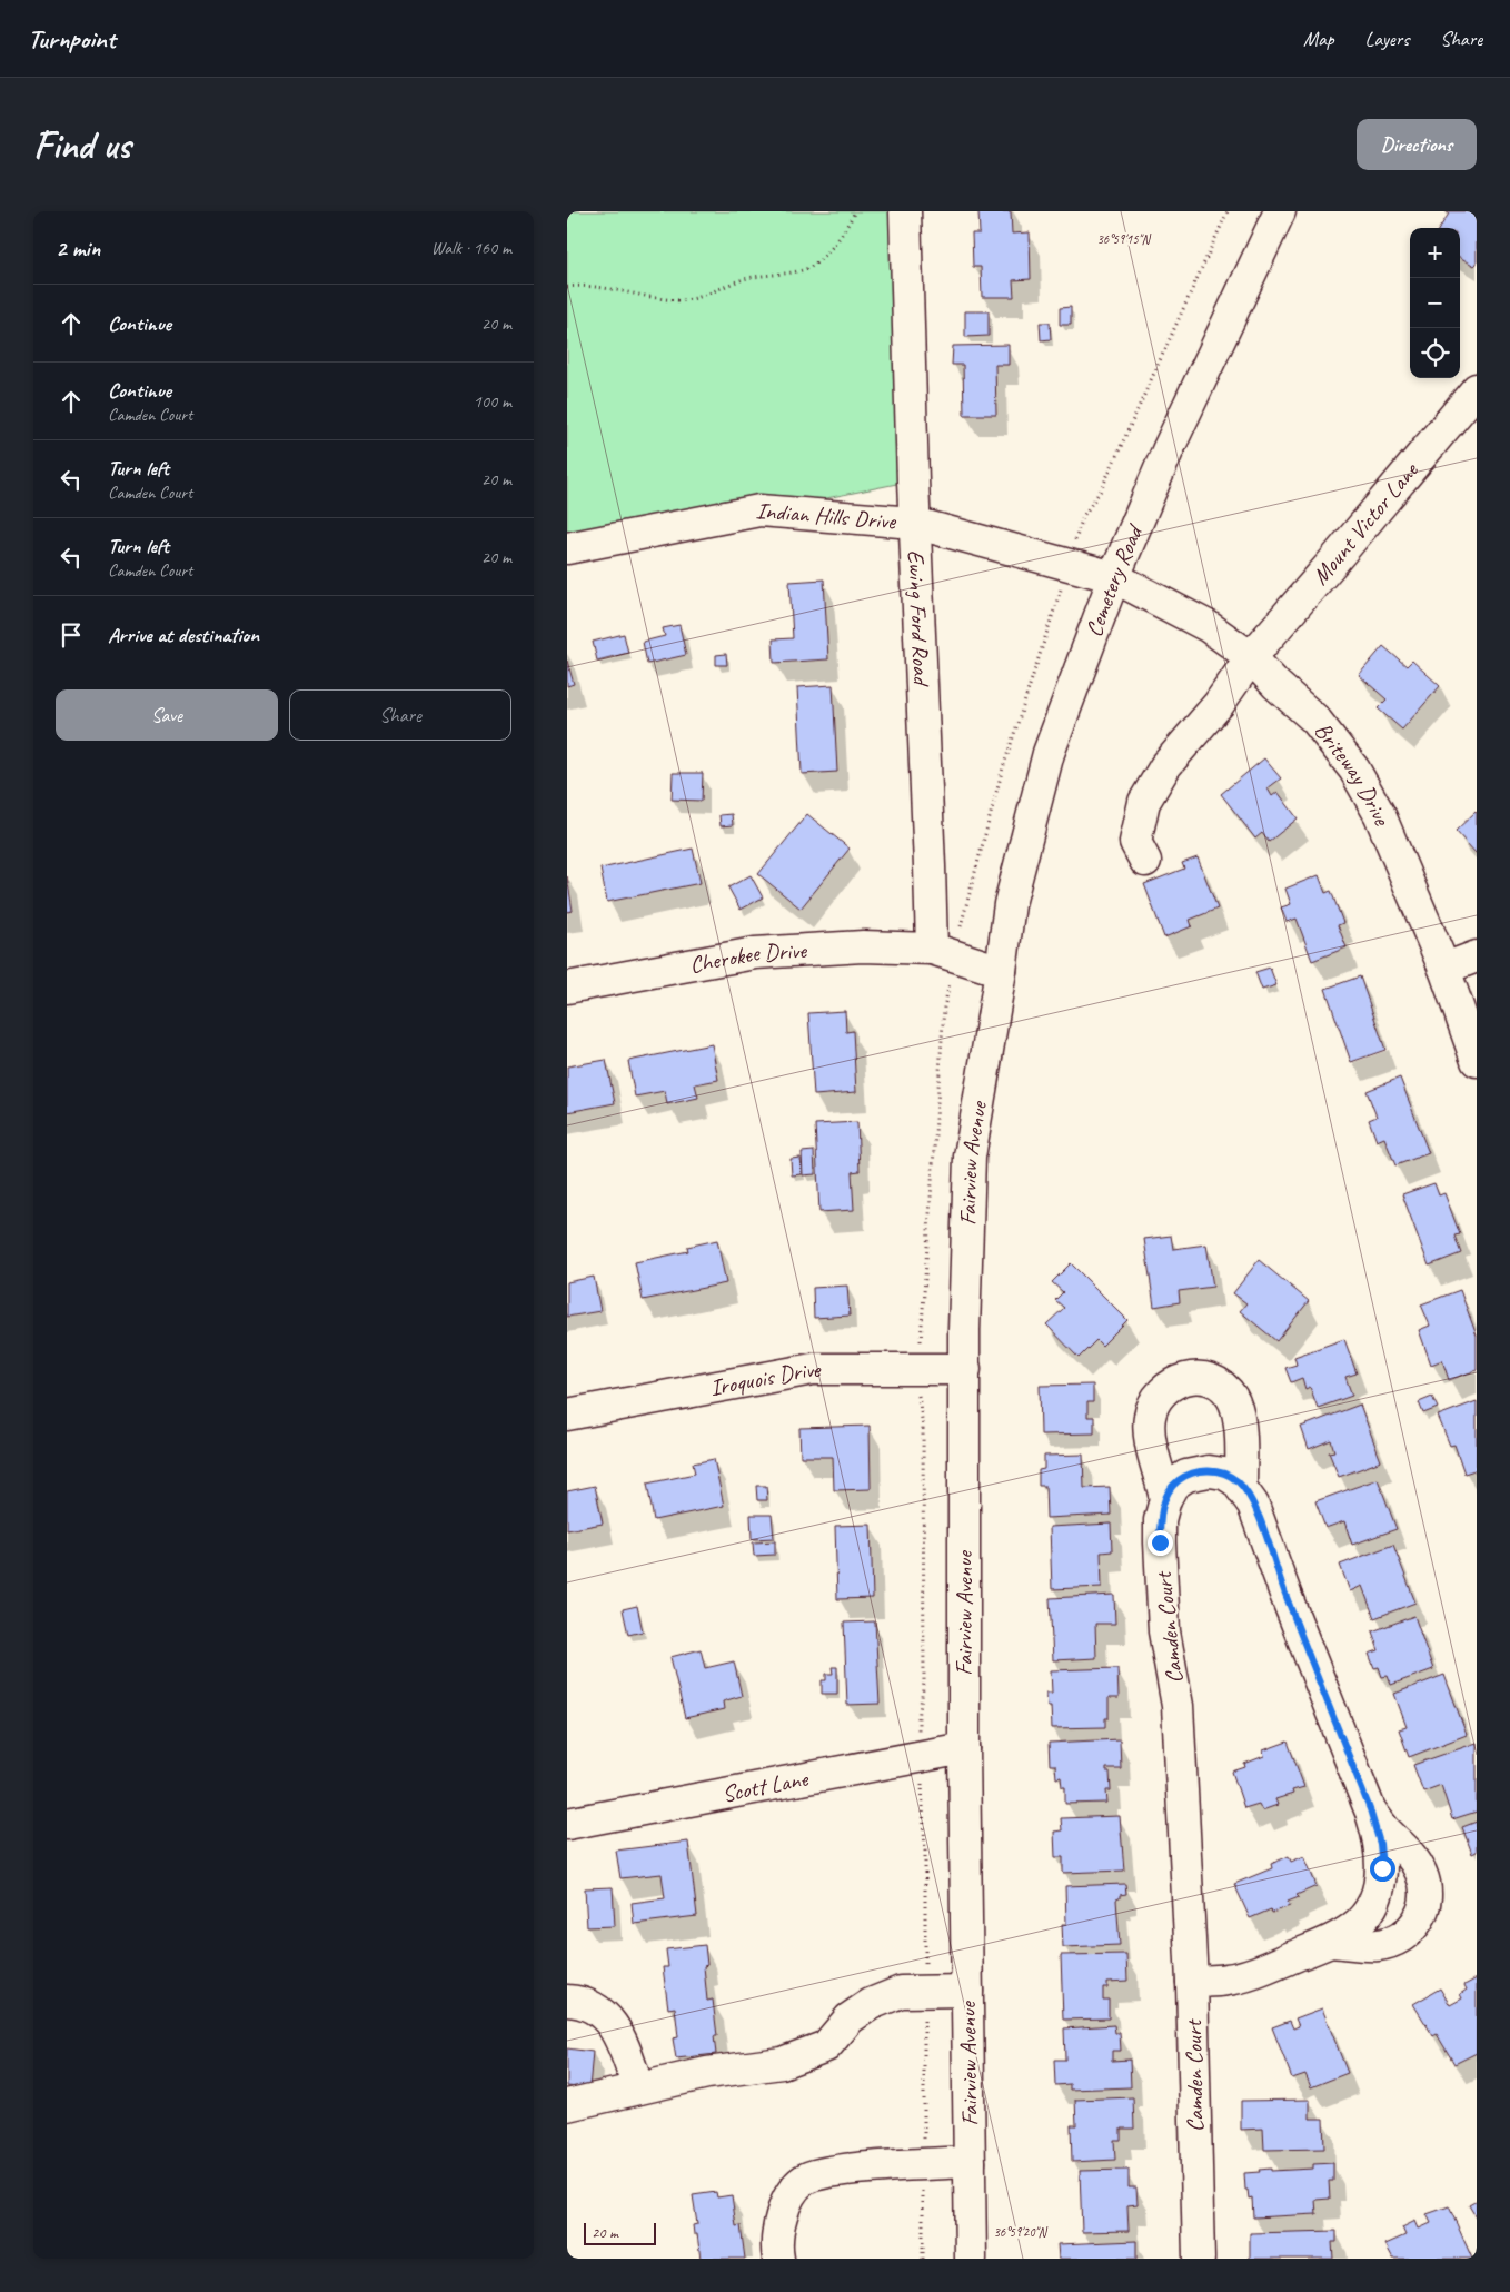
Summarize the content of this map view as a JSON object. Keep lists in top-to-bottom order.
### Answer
{
  "streets": {
    "street": [
      "Indian Hills Drive",
      "Mount Victor Lane",
      "Cemetery Road",
      "Ewing Ford Road",
      "Briteway Drive",
      "Cherokee Drive",
      "Fairview Avenue",
      "Iroquois Drive",
      "Camden Court",
      "Scott Lane"
    ]
  },
  "crossings": [
    ["Indian Hills Drive", "Cemetery Road"],
    ["Indian Hills Drive", "Ewing Ford Road"],
    ["Indian Hills Drive", "Briteway Drive"],
    ["Mount Victor Lane", "Briteway Drive"],
    ["Cemetery Road", "Briteway Drive"],
    ["Cemetery Road", "Fairview Avenue"],
    ["Ewing Ford Road", "Cherokee Drive"],
    ["Fairview Avenue", "Iroquois Drive"],
    ["Fairview Avenue", "Scott Lane"]
  ],
  "scale_bar": "20 m",
  "page": {
    "header": "Turnpoint",
    "nav": ["Map", "Layers", "Share"],
    "buttons": [
      "Directions",
      ["Save", "Share"]
    ],
    "title": "Find us",
    "heading": ["2 min", "Walk · 160 m"],
    "map_buttons": ["+", "−"],
    "list": [
      ["Continue", "20 m"],
      ["Continue", "Camden Court", "100 m"],
      ["Turn left", "Camden Court", "20 m"],
      ["Turn left", "Camden Court", "20 m"],
      "Arrive at destination"
    ],
    "scale": "20 m"
  },
  "coordinates": ["36°59'15\"N", "36°59'20\"N"]
}
